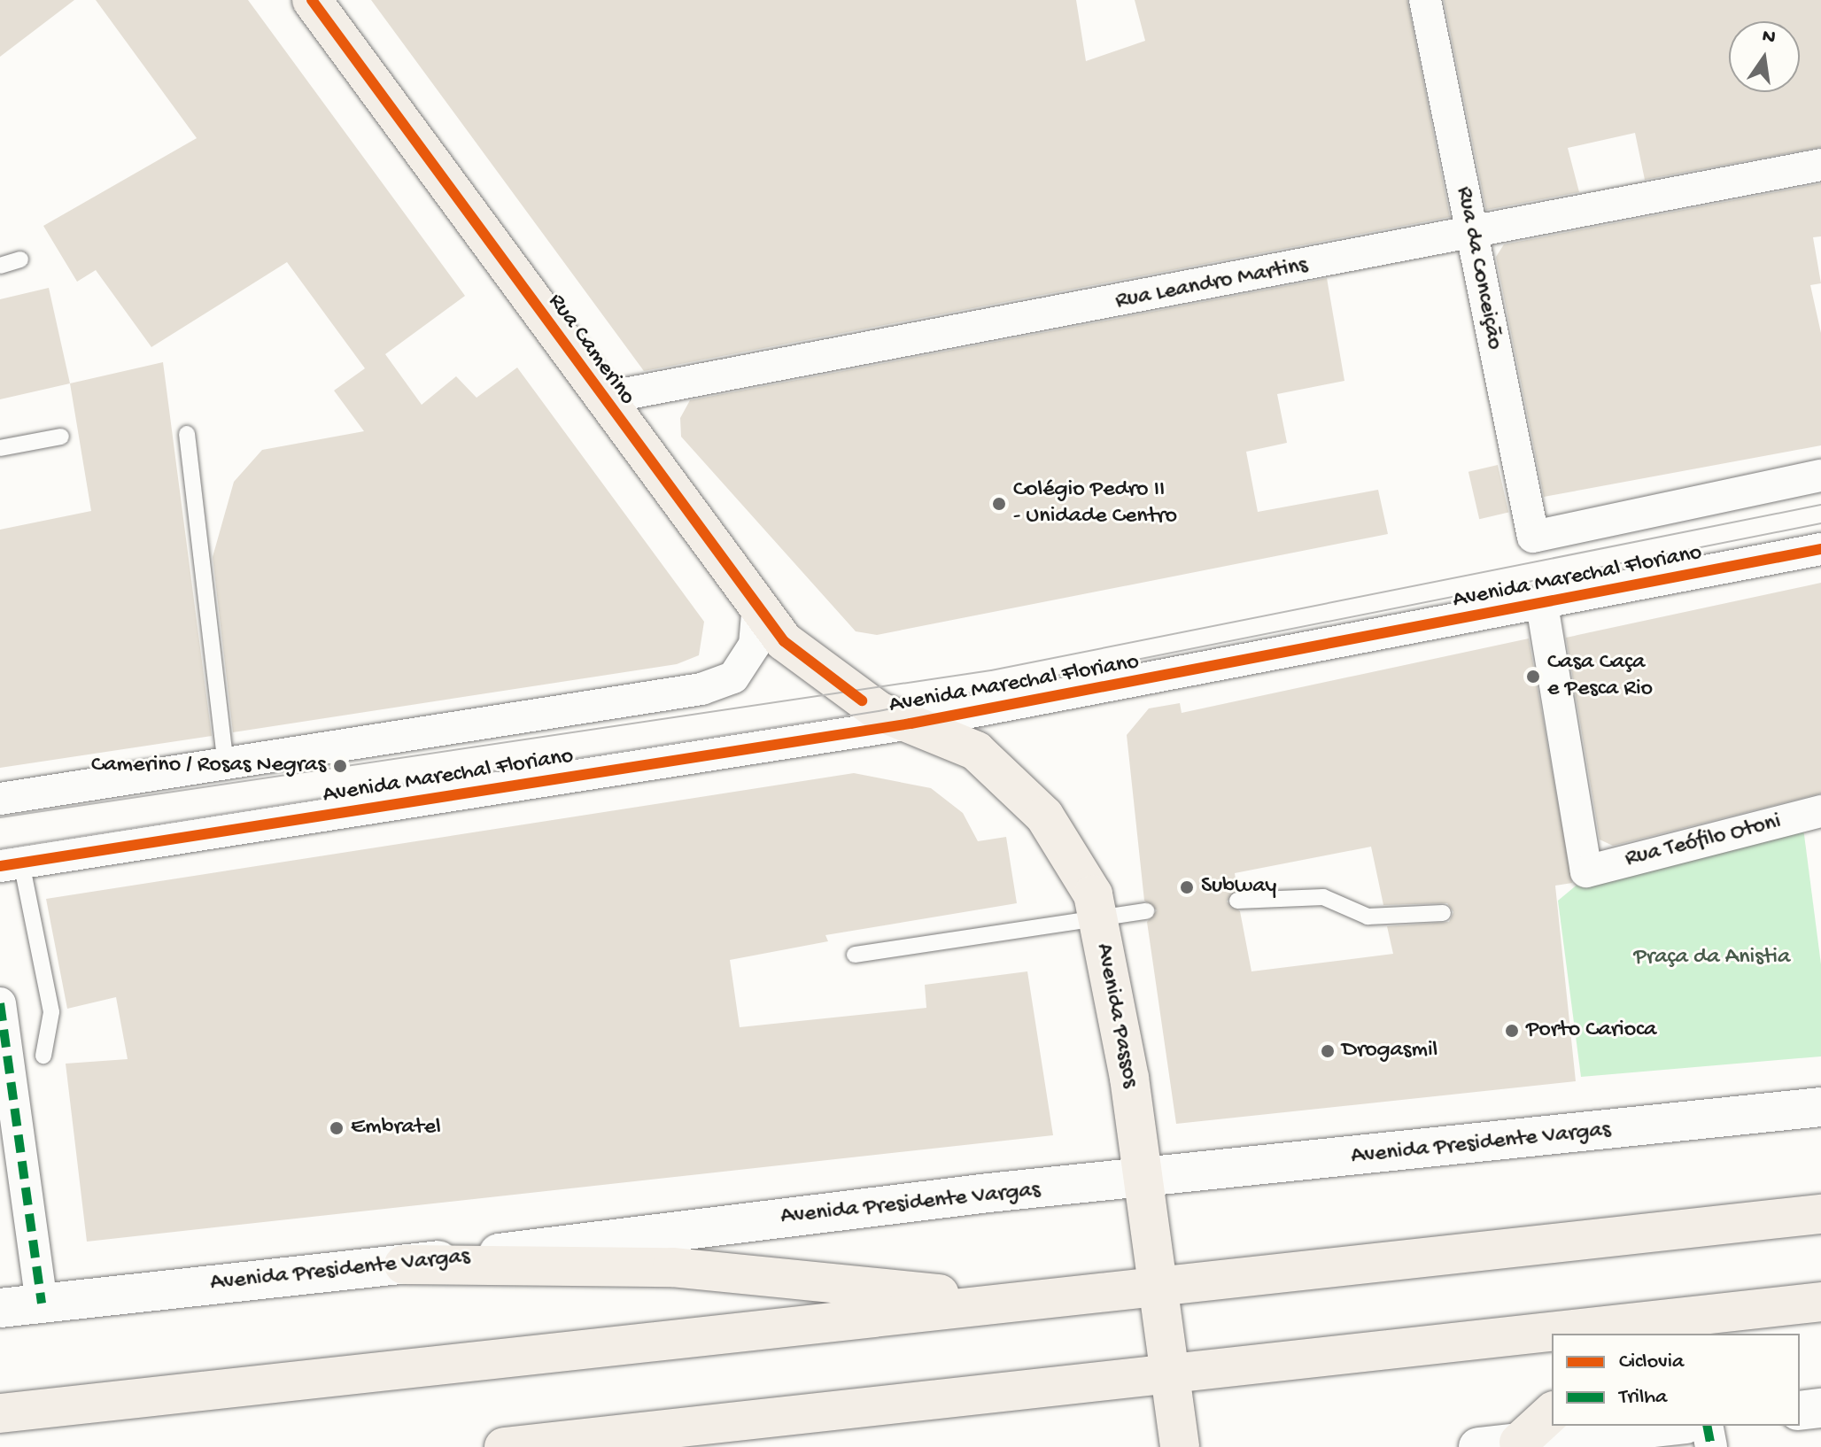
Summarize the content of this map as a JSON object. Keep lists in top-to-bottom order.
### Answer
{
  "streets": {
    "main road": ["Rua Camerino", "Avenida Passos", "Avenida Presidente Vargas"],
    "street": [
      "Rua da Conceição",
      "Rua Leandro Martins",
      "Avenida Marechal Floriano",
      "Rua Teófilo Otoni"
    ]
  },
  "crossings": [
    ["Rua da Conceição", "Rua Leandro Martins"],
    ["Rua da Conceição", "Avenida Marechal Floriano"],
    ["Rua Leandro Martins", "Rua Camerino"],
    ["Rua Camerino", "Avenida Marechal Floriano"],
    ["Rua Camerino", "Avenida Passos"],
    ["Avenida Marechal Floriano", "Rua Teófilo Otoni"],
    ["Avenida Marechal Floriano", "Avenida Passos"],
    ["Avenida Passos", "Avenida Presidente Vargas"]
  ],
  "parks": ["Praça da Anistia"],
  "places": [
    "Colégio Pedro II - Unidade Centro",
    "Casa Caça e Pesca Rio",
    "Camerino / Rosas Negras",
    "Subway",
    "Porto Carioca",
    "Drogasmil",
    "Embratel"
  ],
  "legend": ["Ciclovia", "Trilha"],
  "north": "top"
}
